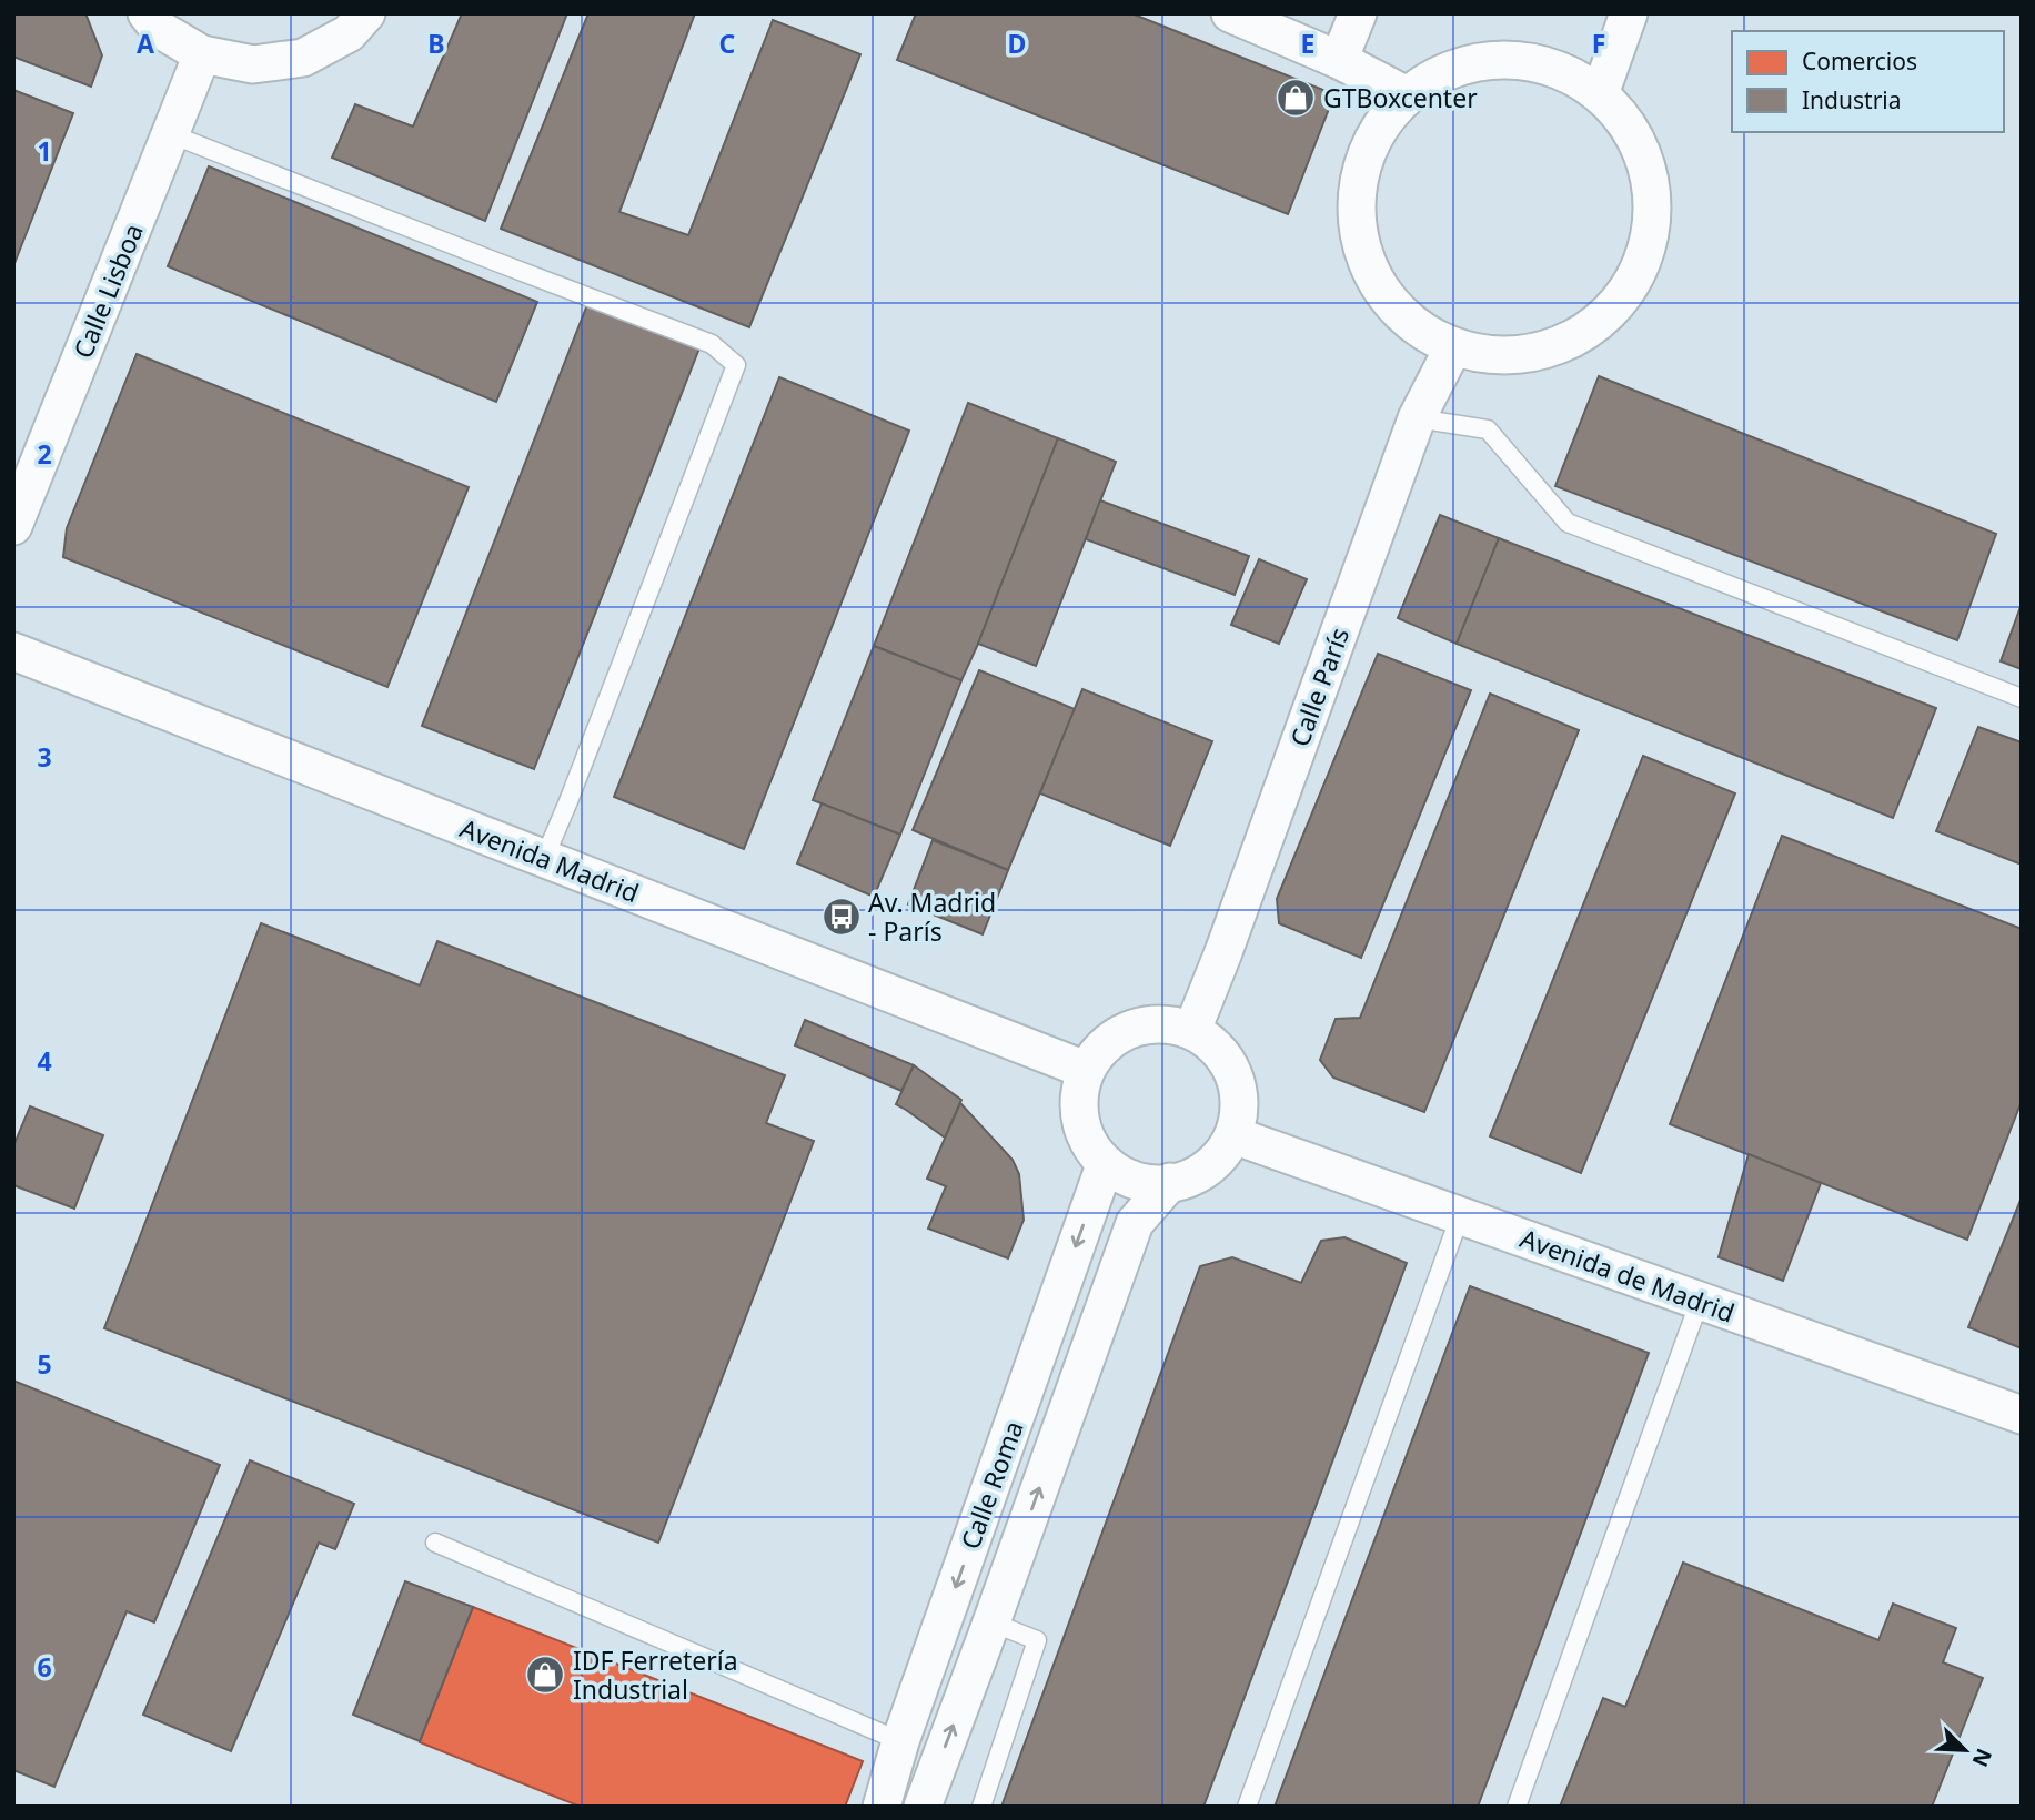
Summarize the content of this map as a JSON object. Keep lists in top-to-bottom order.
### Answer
{
  "streets": {
    "street": [
      "Calle Lisboa",
      "Calle París",
      "Avenida Madrid",
      "Avenida de Madrid",
      "Calle Roma"
    ]
  },
  "crossings": [
    ["Calle París", "Avenida Madrid"],
    ["Calle París", "Avenida de Madrid"],
    ["Calle París", "Calle Roma"],
    ["Avenida Madrid", "Avenida de Madrid"],
    ["Avenida Madrid", "Calle Roma"],
    ["Avenida de Madrid", "Calle Roma"]
  ],
  "places": {
    "shop": ["GTBoxcenter", "IDF Ferretería Industrial"],
    "bus stop": ["Av. Madrid - París"]
  },
  "legend": ["Comercios", "Industria"],
  "north": "bottom right",
  "grid": {
    "columns": [
      "A",
      "B",
      "C",
      "D",
      "E",
      "F"
    ],
    "rows": [
      "1",
      "2",
      "3",
      "4",
      "5",
      "6"
    ]
  }
}
